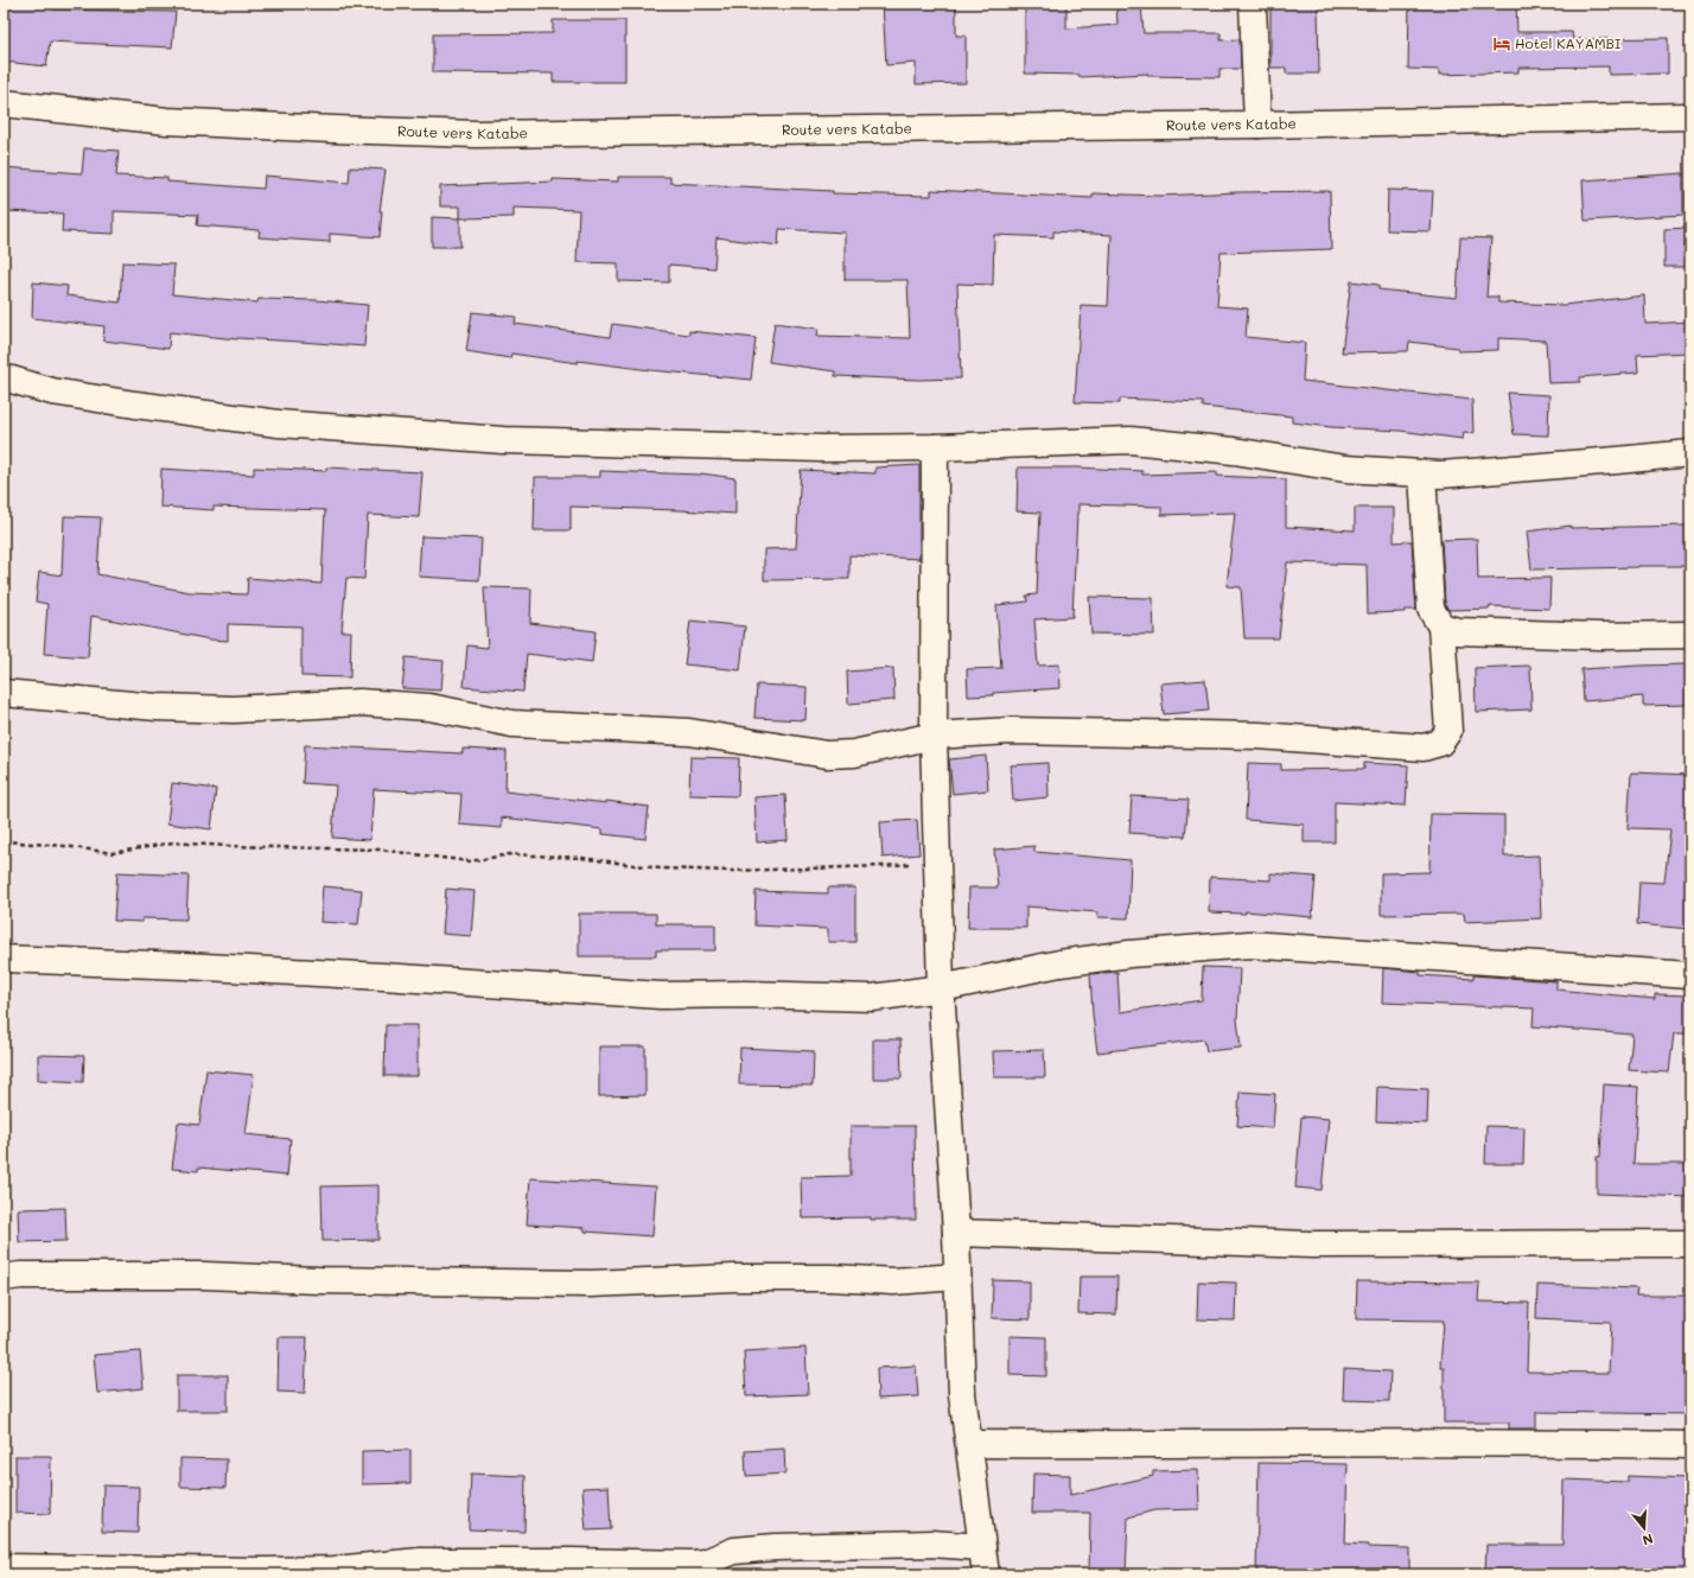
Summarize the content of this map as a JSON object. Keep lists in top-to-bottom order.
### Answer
{
  "streets": {
    "street": ["Route vers Katabe"]
  },
  "places": {
    "hotel": ["Hotel KAYAMBI"]
  },
  "north": "bottom"
}
